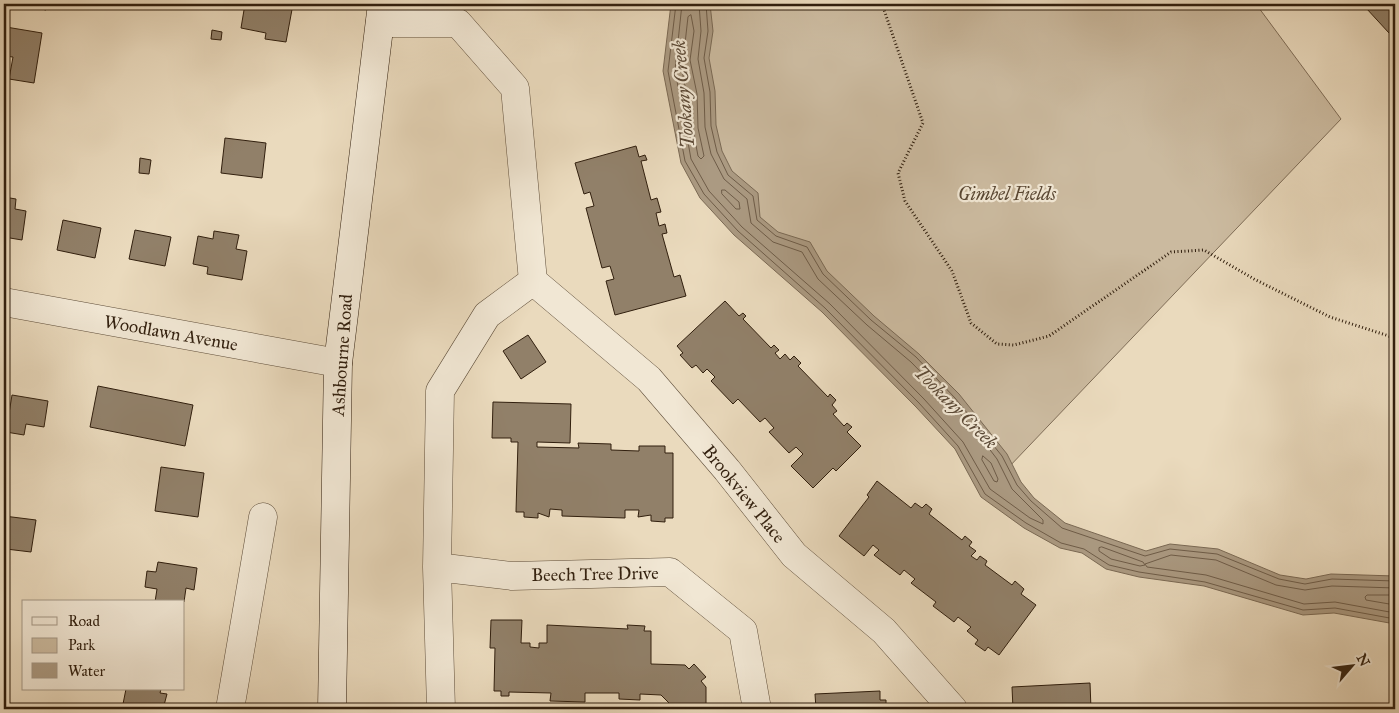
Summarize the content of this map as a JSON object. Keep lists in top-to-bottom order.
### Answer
{
  "streets": {
    "street": [
      "Woodlawn Avenue",
      "Ashbourne Road",
      "Brookview Place",
      "Beech Tree Drive"
    ]
  },
  "crossings": [
    ["Woodlawn Avenue", "Ashbourne Road"]
  ],
  "water": ["Tookany Creek"],
  "parks": ["Gimbel Fields"],
  "legend": ["Road", "Park", "Water"],
  "north": "top right"
}
